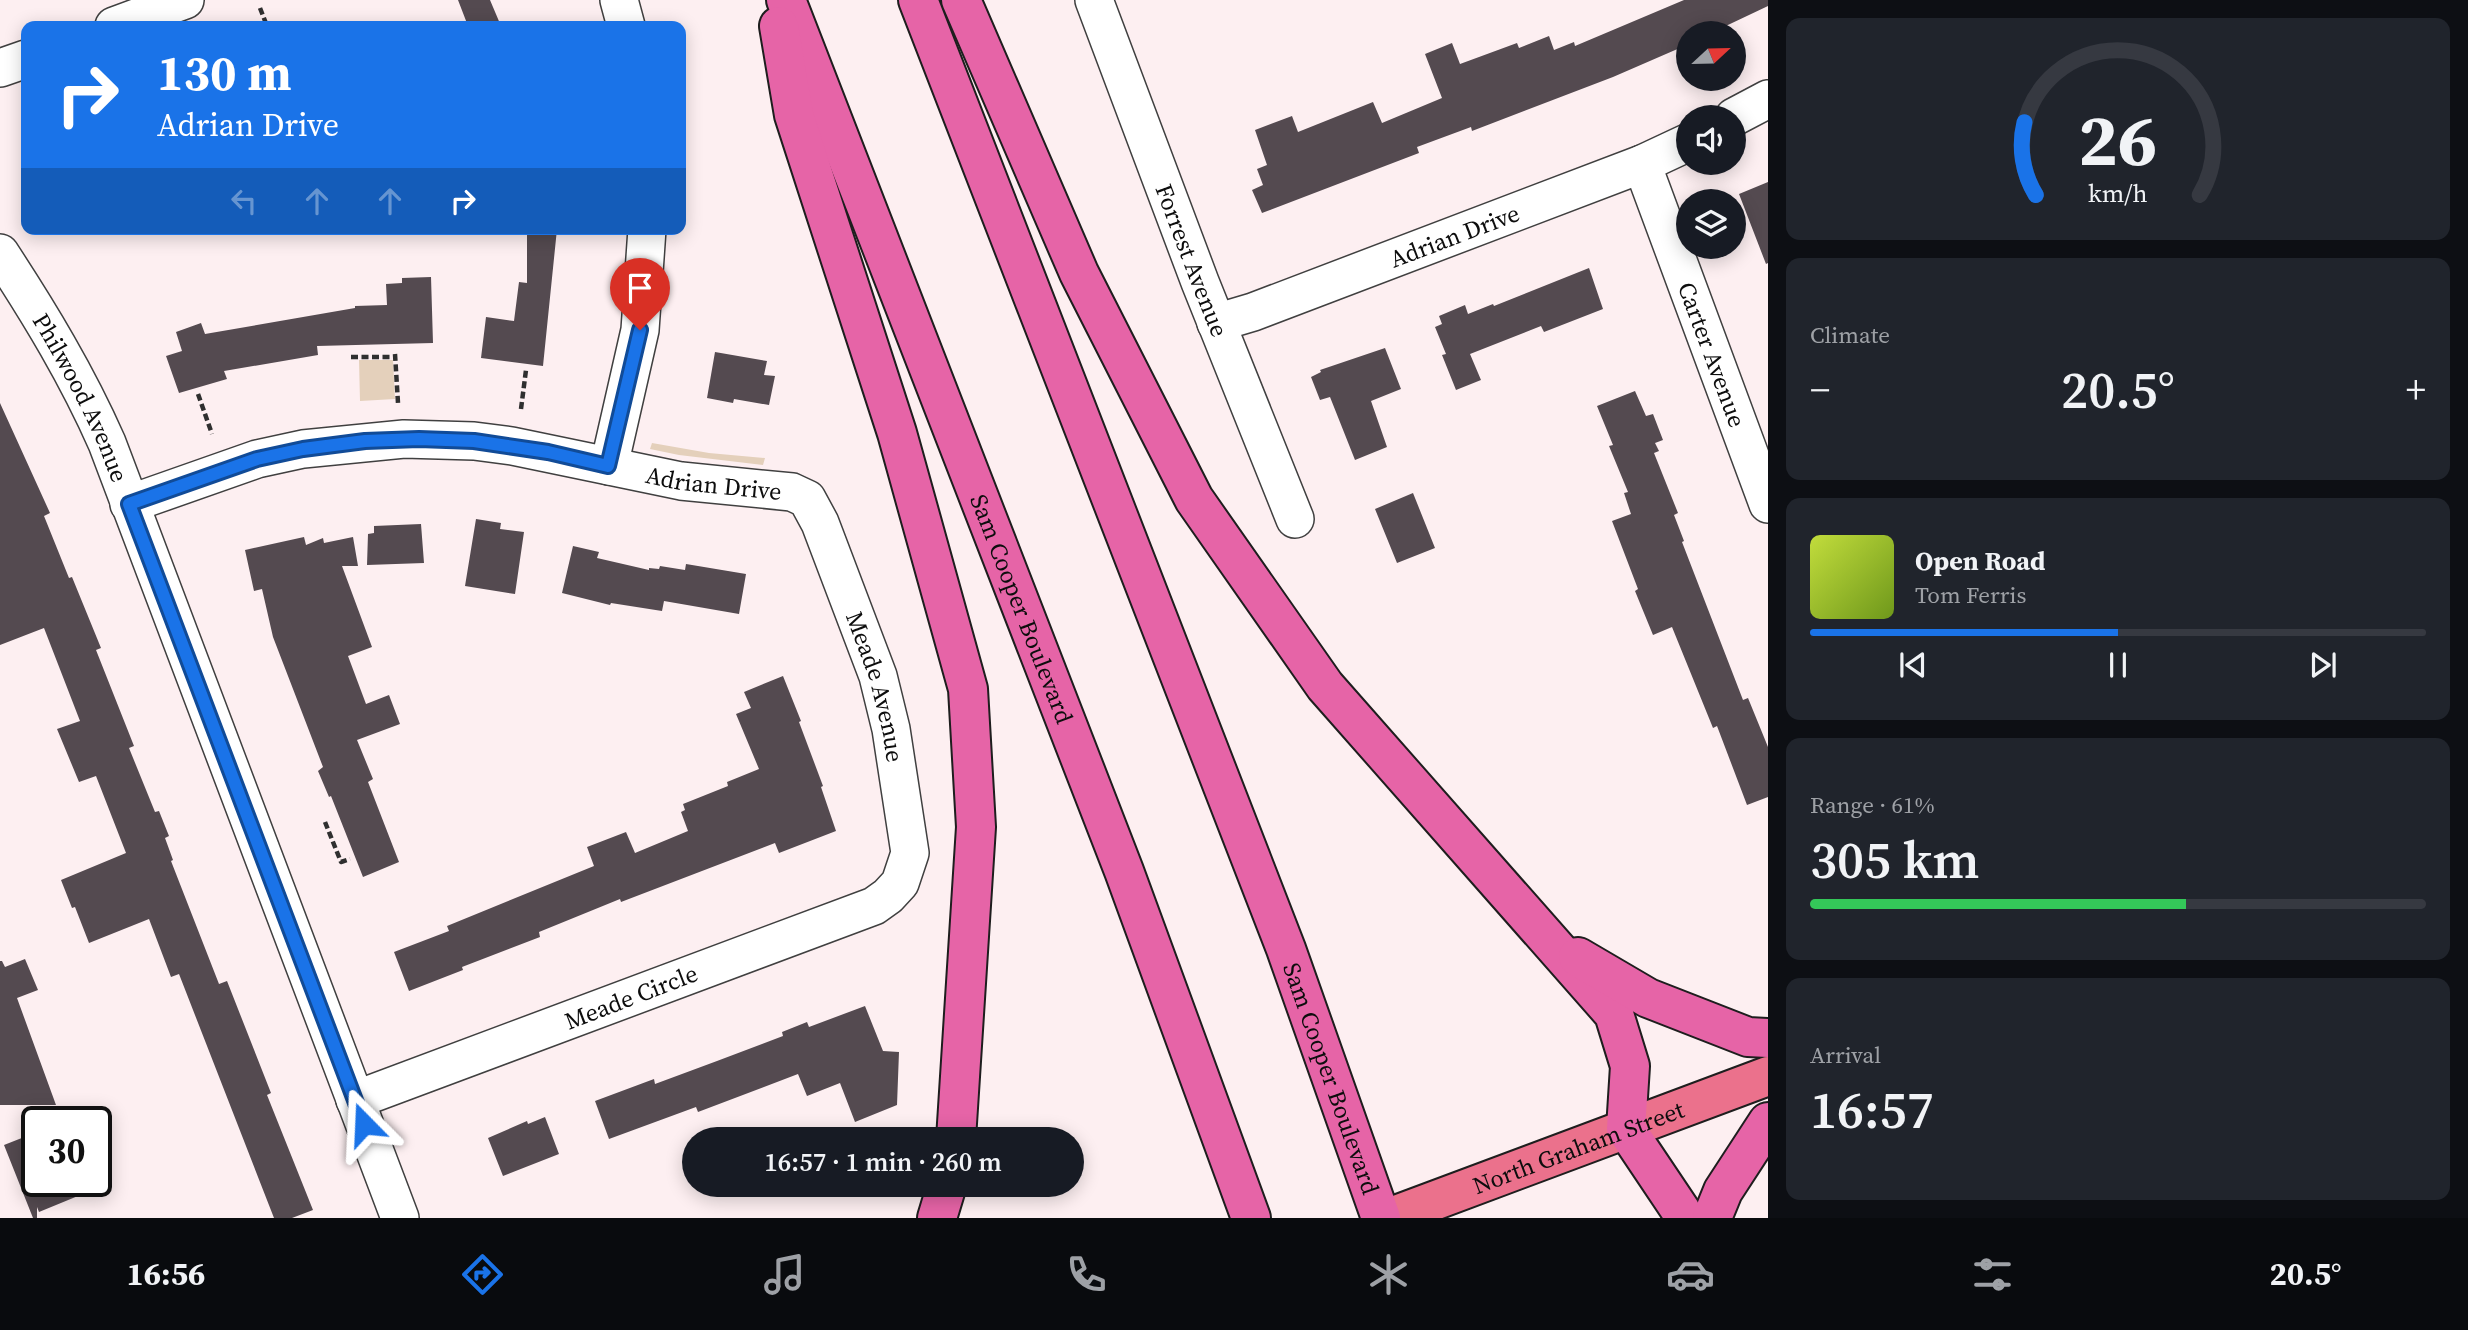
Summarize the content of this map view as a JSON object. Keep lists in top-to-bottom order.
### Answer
{
  "streets": {
    "highway": ["Sam Cooper Boulevard"],
    "main road": ["North Graham Street"],
    "street": [
      "Adrian Drive",
      "Forrest Avenue",
      "Carter Avenue",
      "Philwood Avenue",
      "Meade Avenue",
      "Meade Circle"
    ]
  },
  "crossings": [
    ["Adrian Drive", "Forrest Avenue"],
    ["Adrian Drive", "Carter Avenue"],
    ["Adrian Drive", "Philwood Avenue"],
    ["Adrian Drive", "Meade Avenue"],
    ["Philwood Avenue", "Meade Circle"],
    ["Meade Avenue", "Meade Circle"]
  ],
  "north": "right",
  "page": {
    "turn": ["130 m", "Adrian Drive"],
    "tile": [
      "Climate",
      ["Range · 61%", "305 km"],
      ["Arrival", "16:57"]
    ],
    "heat": ["−", "20.5°", "+"],
    "song": ["Open Road", "Tom Ferris"],
    "limit": "30",
    "trip": "16:57 · 1 min · 260 m",
    "tabs": ["16:56", "20.5°"],
    "gauge": ["26", "km/h"]
  }
}
